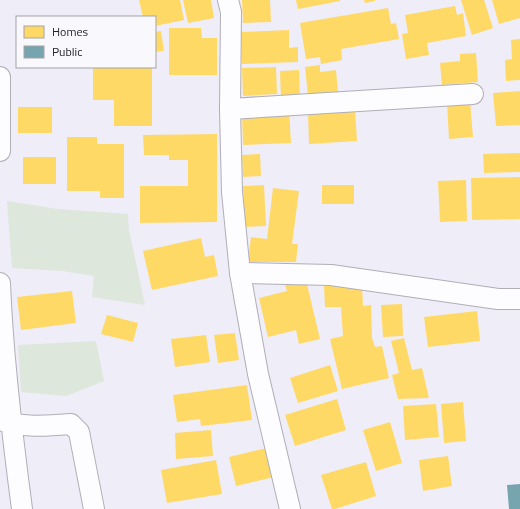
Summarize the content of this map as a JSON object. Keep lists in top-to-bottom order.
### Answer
{
  "legend": ["Homes", "Public"]
}
